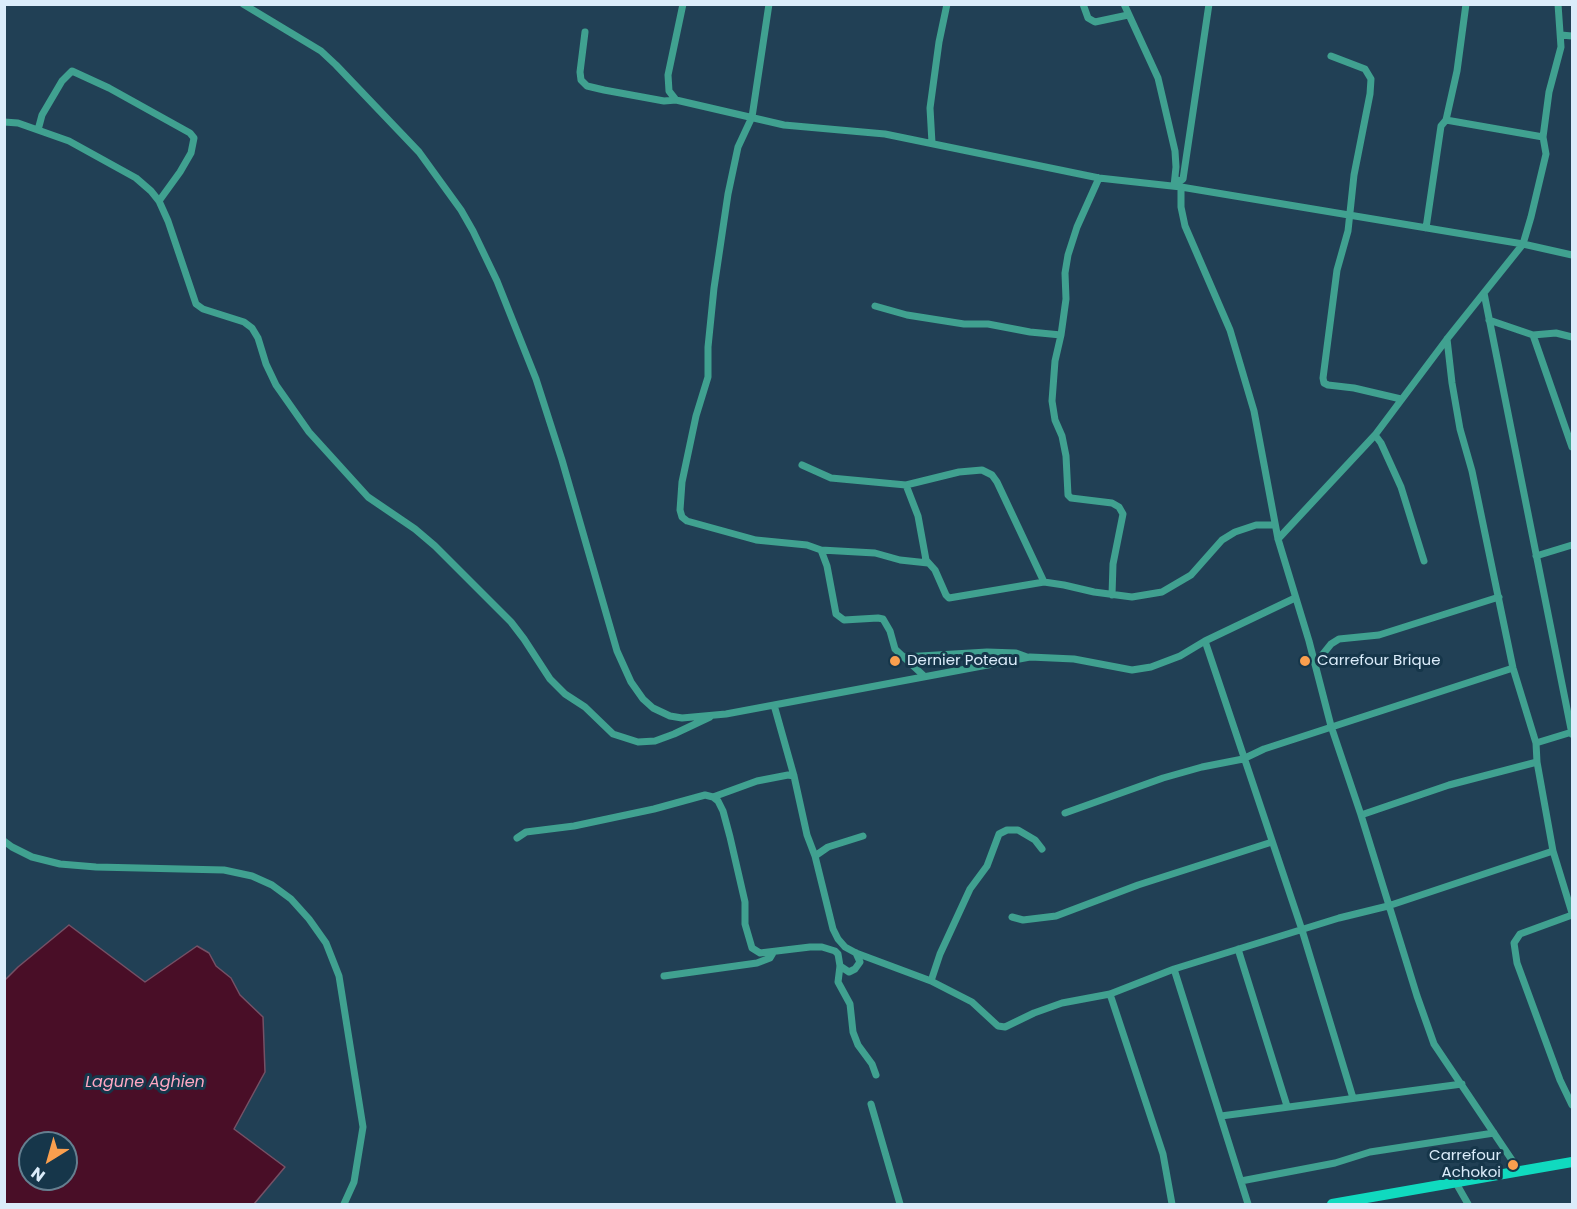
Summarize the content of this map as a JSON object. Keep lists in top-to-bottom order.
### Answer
{
  "water": ["Lagune Aghien"],
  "places": ["Dernier Poteau", "Carrefour Brique", "Carrefour Achokoi"],
  "north": "bottom left"
}
